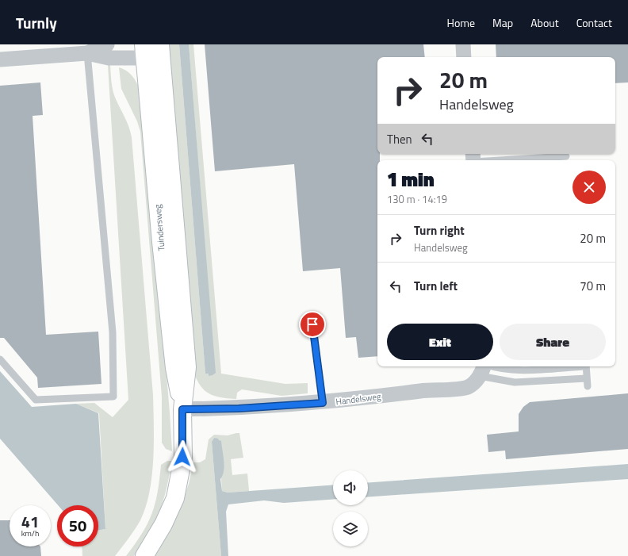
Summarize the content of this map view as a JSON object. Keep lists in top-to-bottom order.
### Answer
{
  "streets": {
    "main road": ["Tuindersweg"],
    "street": ["Handelsweg"]
  },
  "crossings": [
    ["Tuindersweg", "Handelsweg"]
  ],
  "page": {
    "header": "Turnly",
    "nav": [
      "Home",
      "Map",
      "About",
      "Contact"
    ],
    "turn": ["20 m", "Handelsweg"],
    "then": "Then",
    "heading": ["1 min", "130 m · 14:19"],
    "list": [
      {
        "name": "Turn right",
        "note": "Handelsweg",
        "value": "20 m"
      },
      {
        "name": "Turn left",
        "value": "70 m"
      }
    ],
    "buttons": ["Exit", "Share"],
    "speed": "41 km/h",
    "limit": "50"
  }
}
